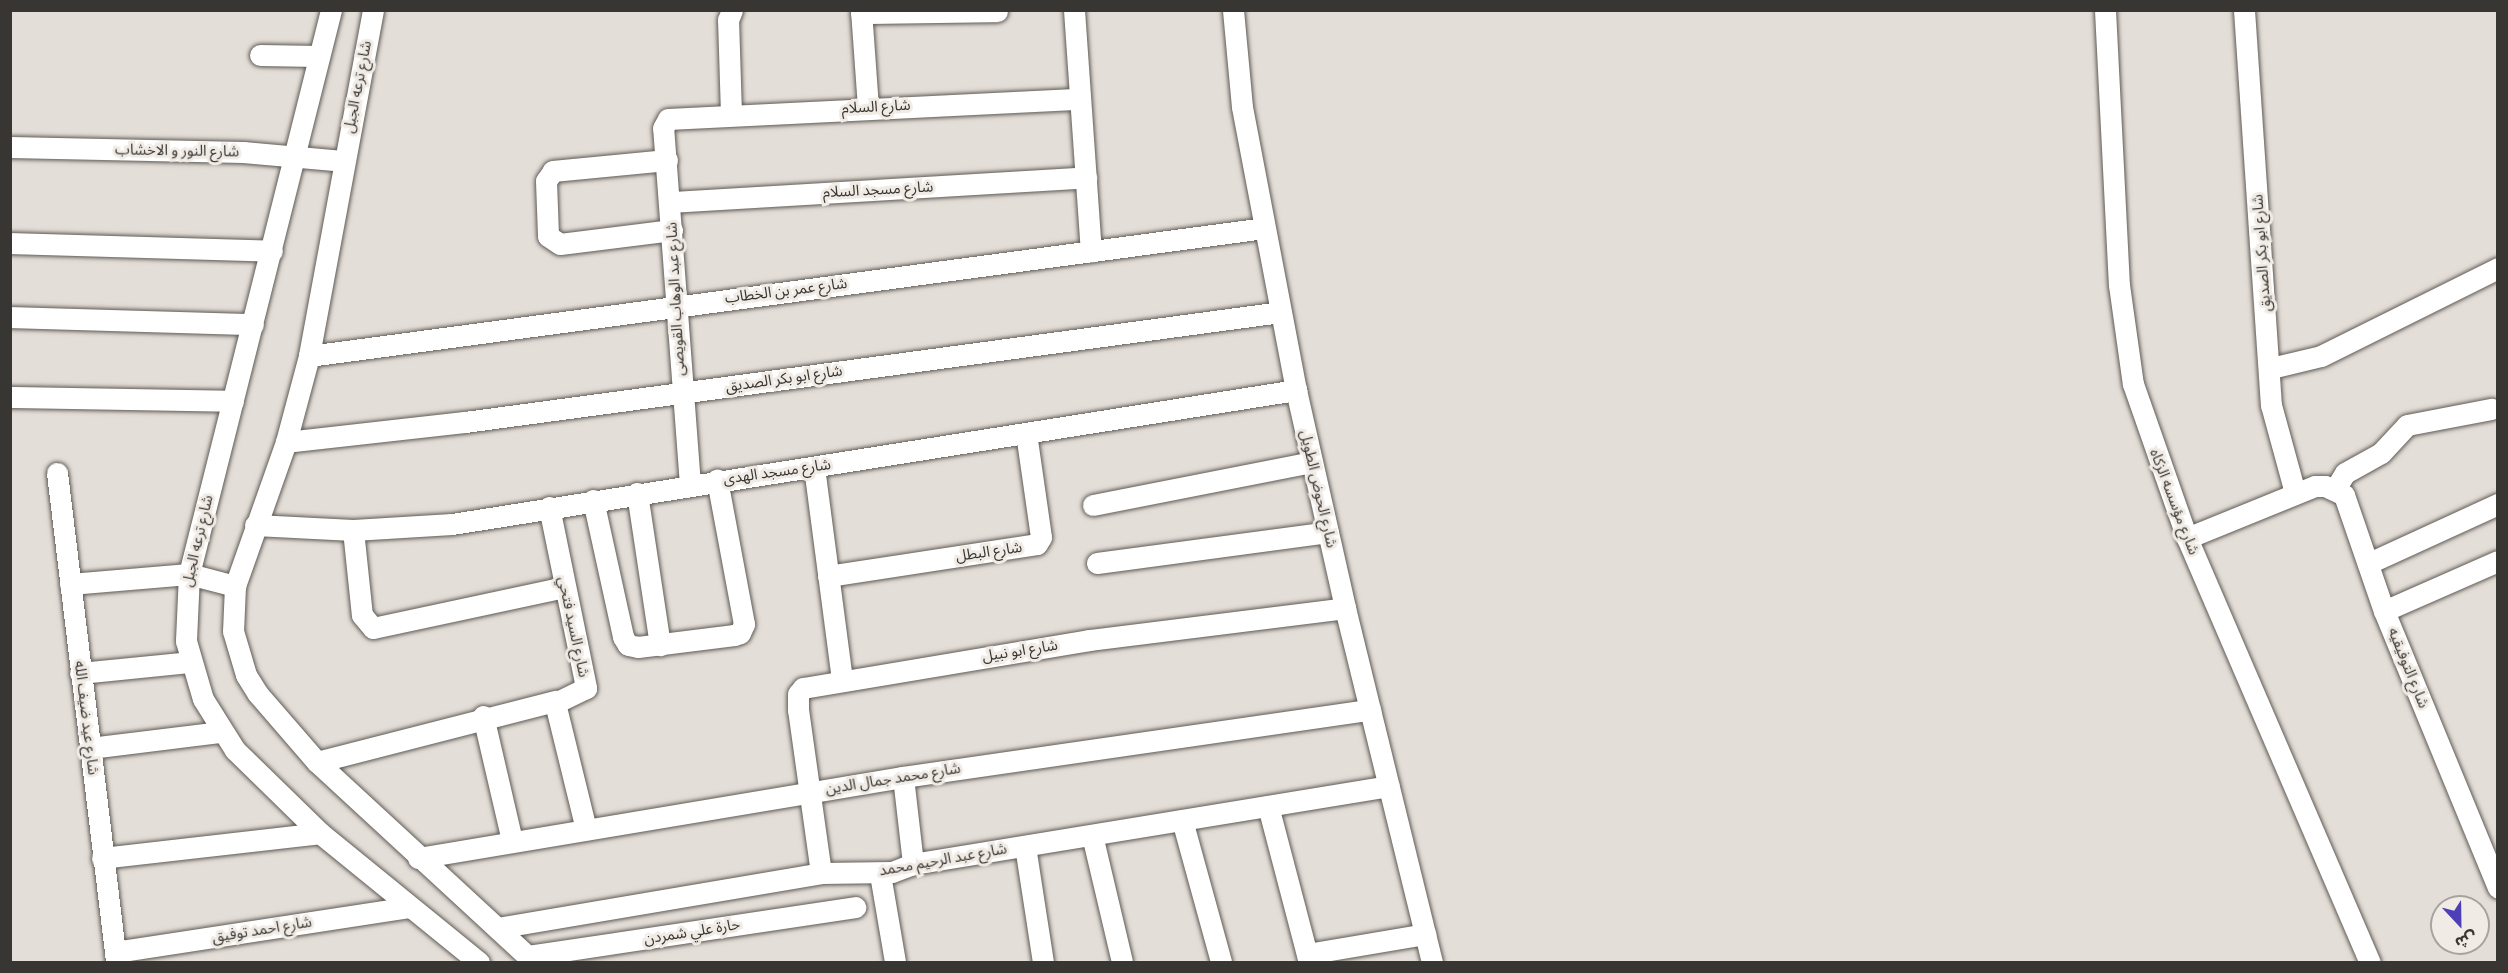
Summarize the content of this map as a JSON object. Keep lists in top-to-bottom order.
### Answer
{
  "streets": {
    "street": [
      "شارع ترعه الجبل",
      "شارع السلام",
      "شارع النور و الاخشاب",
      "شارع مسجد السلام",
      "شارع ابو بكر الصديق",
      "شارع عمر بن الخطاب",
      "شارع عبد الوهاب القويصى",
      "شارع مسجد الهدى",
      "شارع الحوض الطويل",
      "شارع مؤسسه الزكاه",
      "شارع البطل",
      "شارع السيد فتحي",
      "شارع ابو نبيل",
      "شارع التوفيقيه",
      "شارع عيد ضيف الله",
      "شارع محمد جمال الدين",
      "شارع عبد الرحيم محمد",
      "شارع احمد توفيق",
      "حارة علي شمردن"
    ]
  },
  "crossings": [
    ["شارع ترعه الجبل", "شارع النور و الاخشاب"],
    ["شارع ترعه الجبل", "شارع ابو بكر الصديق"],
    ["شارع ترعه الجبل", "شارع عمر بن الخطاب"],
    ["شارع ترعه الجبل", "شارع مسجد الهدى"],
    ["شارع ترعه الجبل", "شارع محمد جمال الدين"],
    ["شارع ترعه الجبل", "شارع عبد الرحيم محمد"],
    ["شارع ترعه الجبل", "شارع احمد توفيق"],
    ["شارع ترعه الجبل", "حارة علي شمردن"],
    ["شارع السلام", "شارع عبد الوهاب القويصى"],
    ["شارع مسجد السلام", "شارع عبد الوهاب القويصى"],
    ["شارع ابو بكر الصديق", "شارع عبد الوهاب القويصى"],
    ["شارع ابو بكر الصديق", "شارع الحوض الطويل"],
    ["شارع عمر بن الخطاب", "شارع عبد الوهاب القويصى"],
    ["شارع عمر بن الخطاب", "شارع الحوض الطويل"],
    ["شارع عبد الوهاب القويصى", "شارع مسجد الهدى"],
    ["شارع مسجد الهدى", "شارع الحوض الطويل"],
    ["شارع مسجد الهدى", "شارع البطل"],
    ["شارع مسجد الهدى", "شارع السيد فتحي"],
    ["شارع الحوض الطويل", "شارع ابو نبيل"],
    ["شارع الحوض الطويل", "شارع محمد جمال الدين"],
    ["شارع الحوض الطويل", "شارع عبد الرحيم محمد"],
    ["شارع ابو نبيل", "شارع محمد جمال الدين"],
    ["شارع عيد ضيف الله", "شارع احمد توفيق"]
  ],
  "north": "bottom"
}
